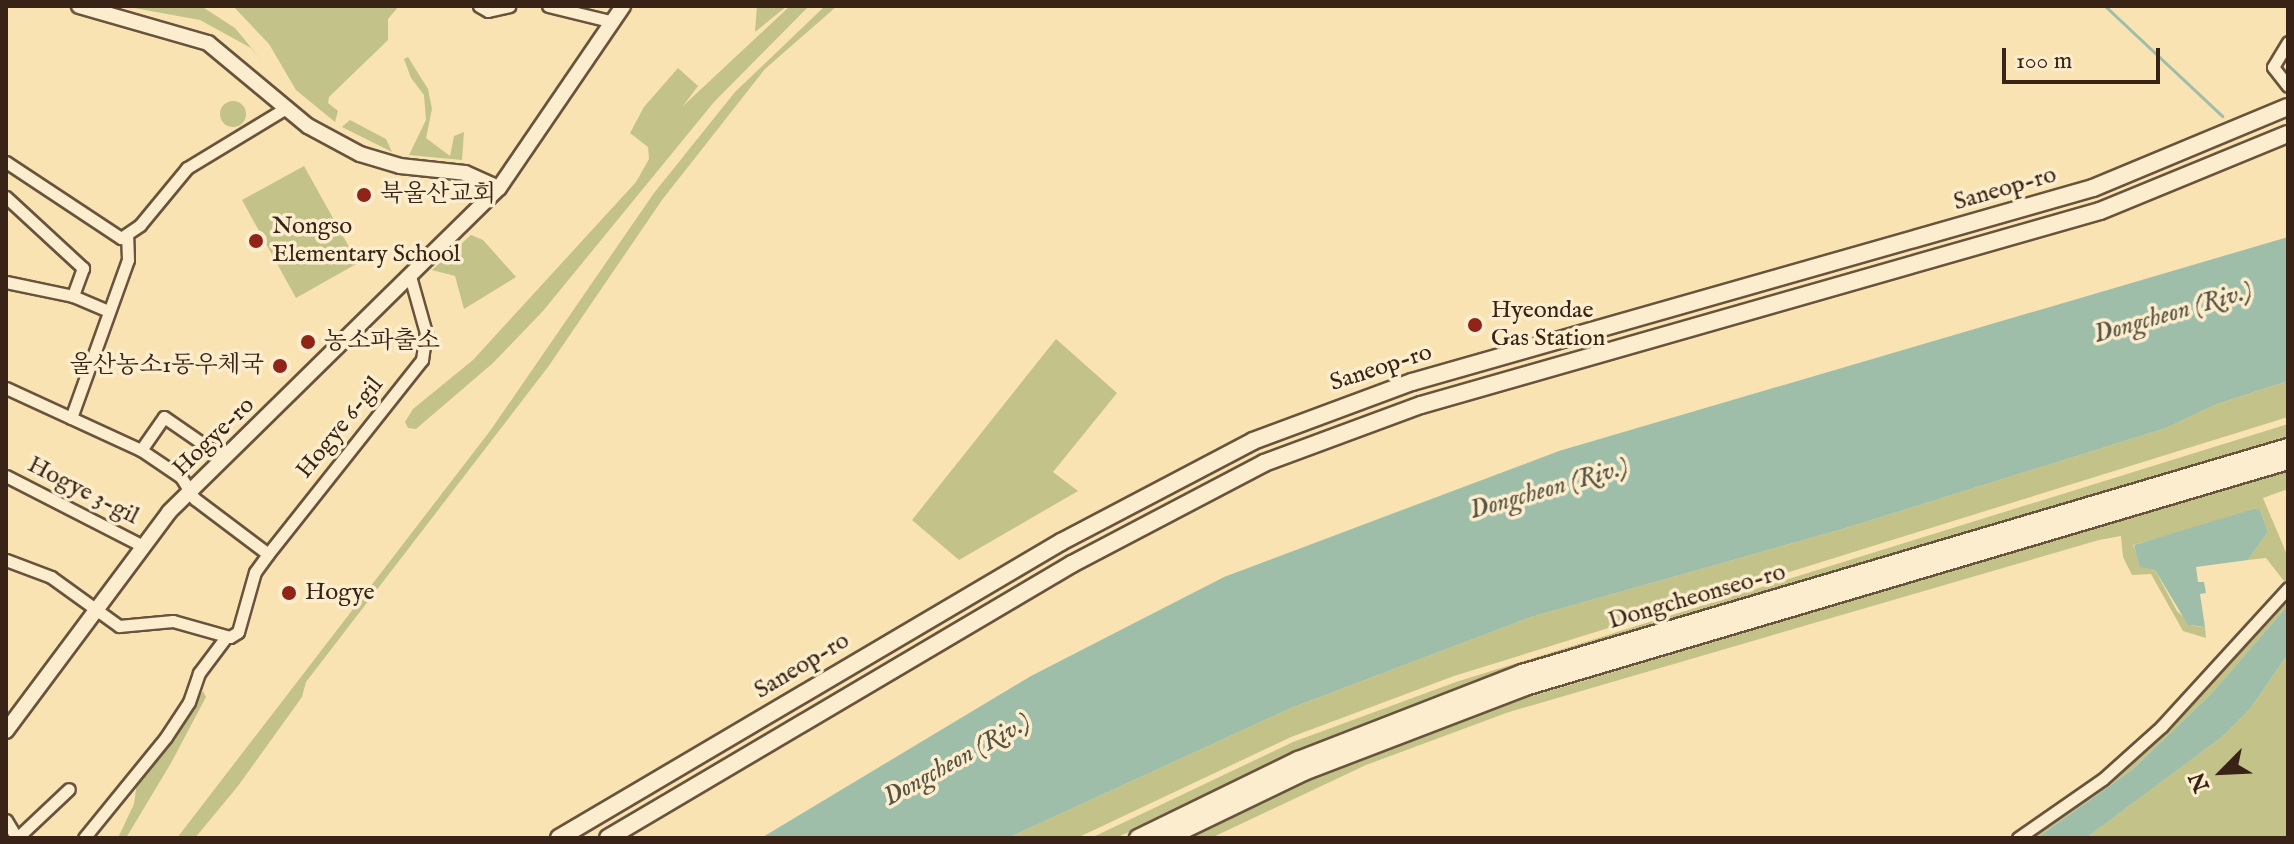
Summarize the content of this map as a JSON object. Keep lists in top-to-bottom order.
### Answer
{
  "streets": {
    "main road": ["Saneop-ro", "Dongcheonseo-ro"],
    "street": ["Hogye 6-gil", "Hogye-ro", "Hogye 3-gil"]
  },
  "crossings": [
    ["Hogye 6-gil", "Hogye-ro"],
    ["Hogye-ro", "Hogye 3-gil"]
  ],
  "water": ["Dongcheon (Riv.)"],
  "places": [
    "북울산교회",
    "Nongso Elementary School",
    "Hyeondae Gas Station",
    "농소파출소",
    "울산농소1동우체국",
    "Hogye"
  ],
  "scale_bar": "100 m",
  "north": "bottom left"
}
